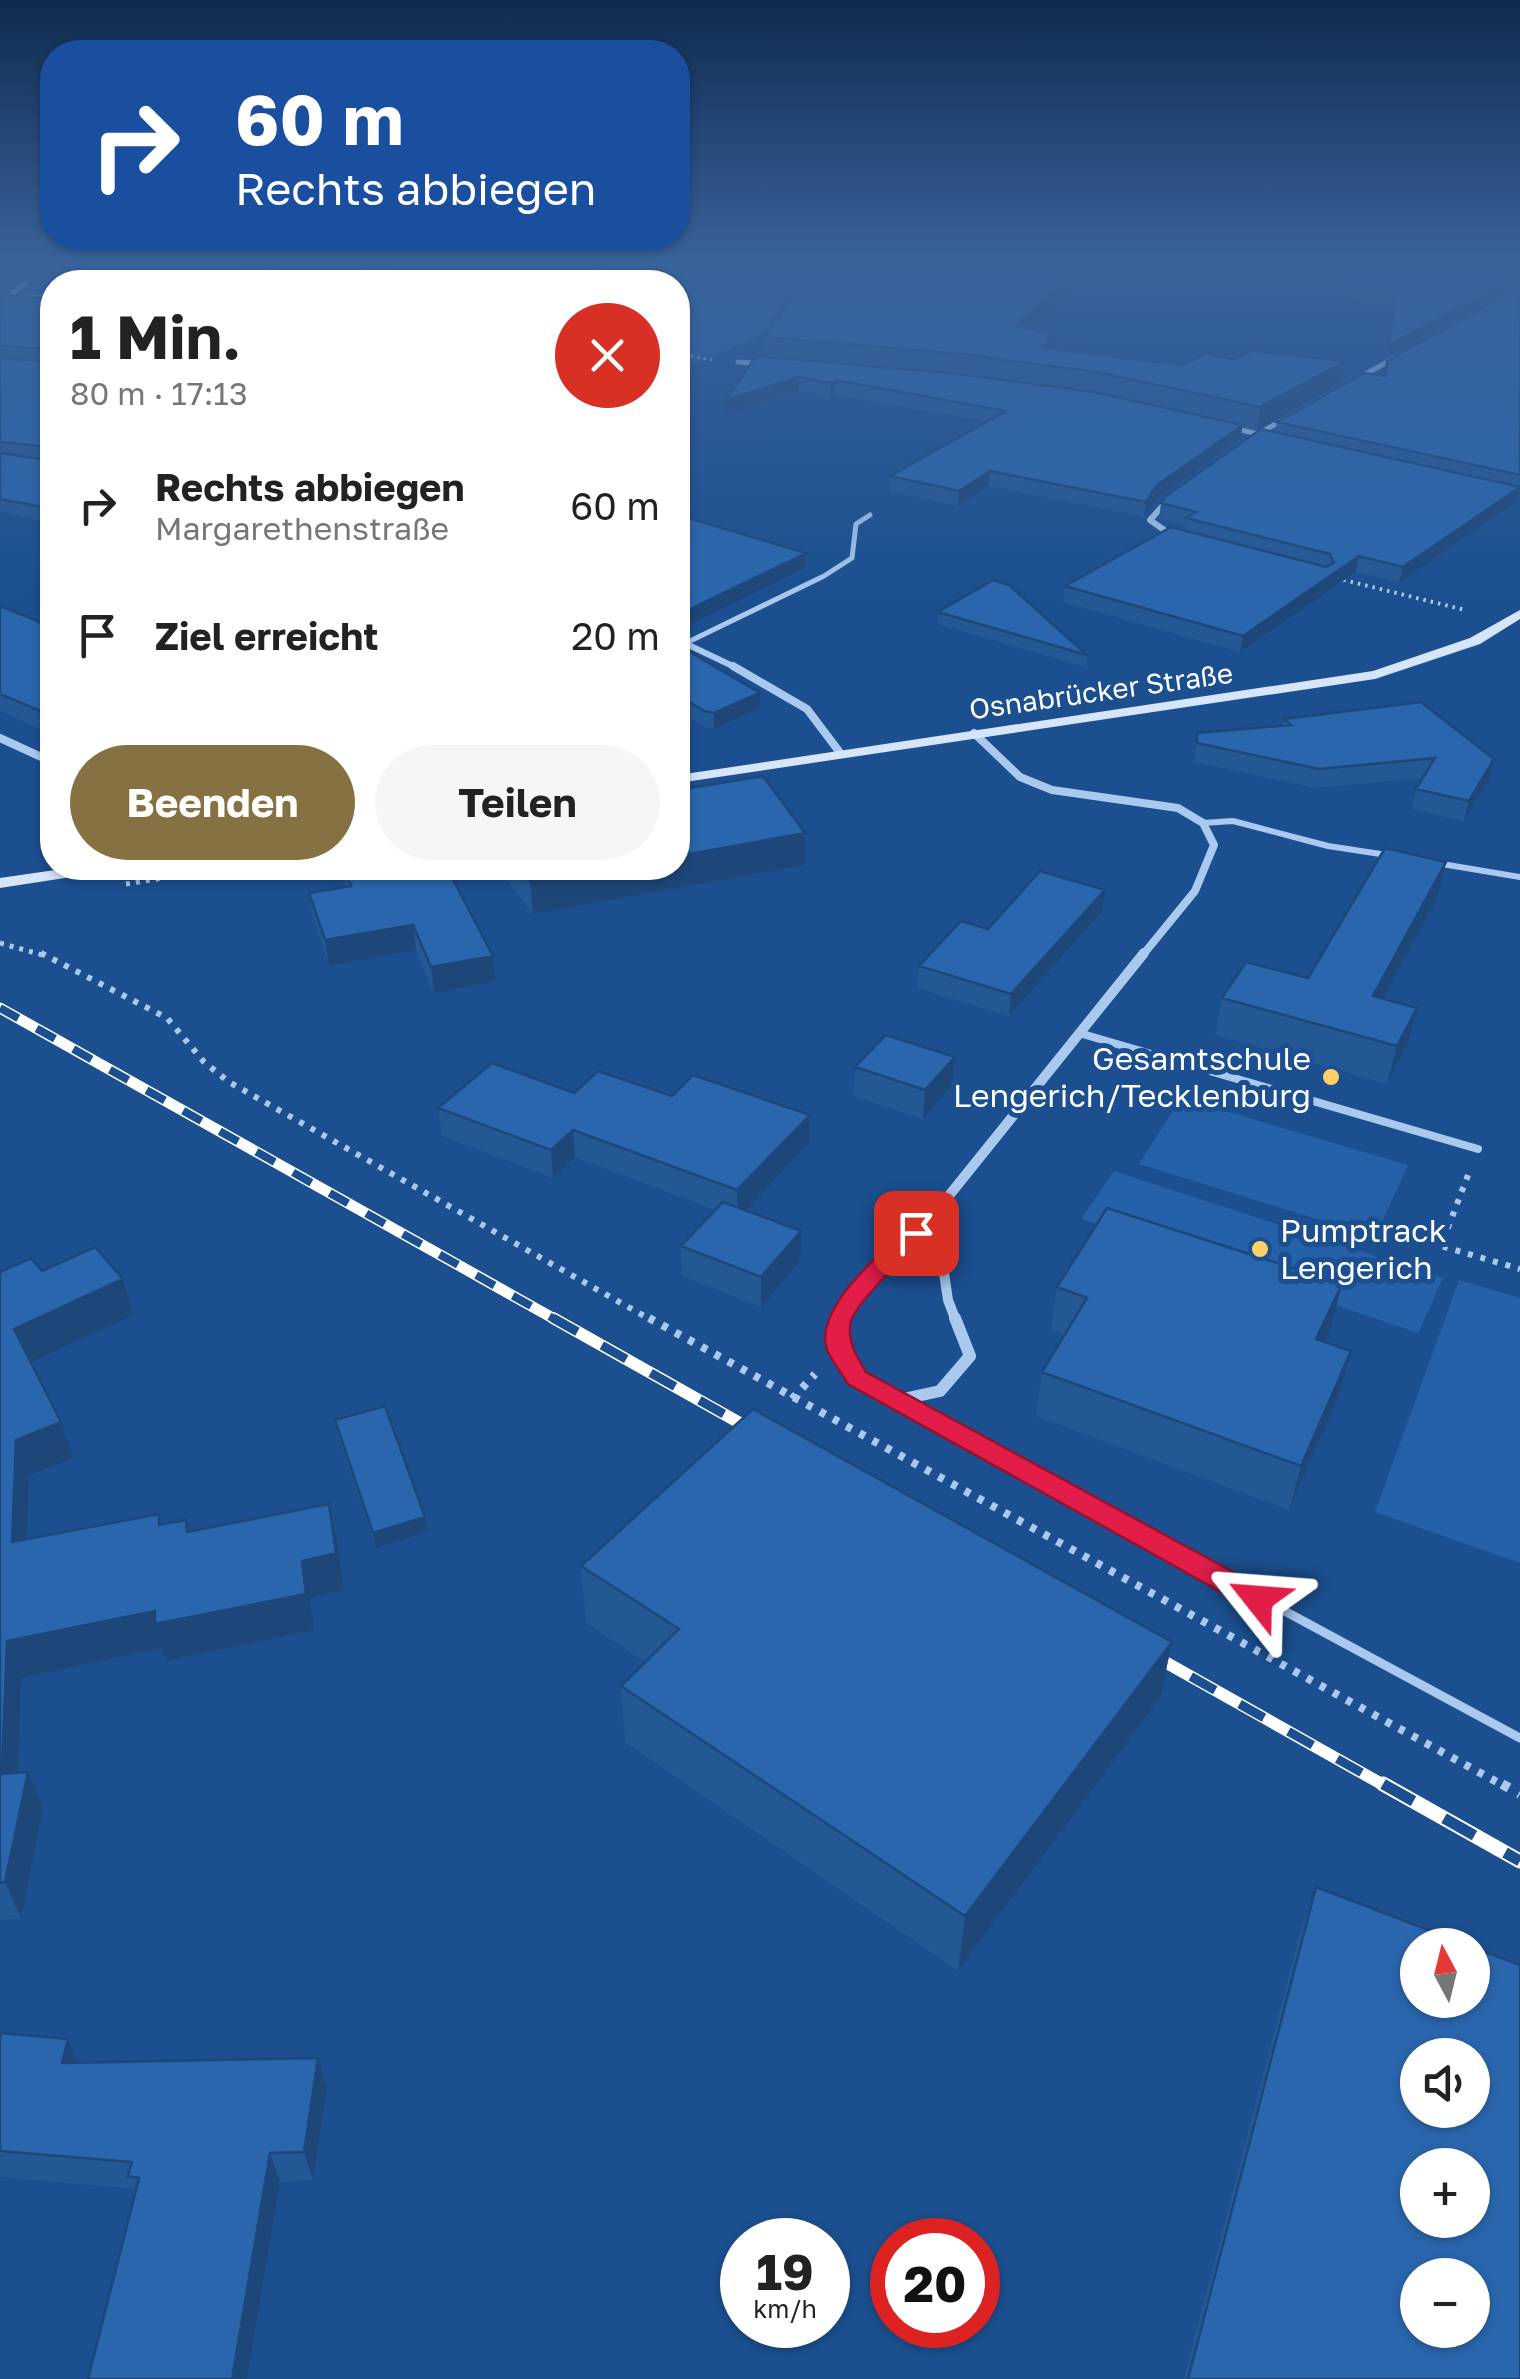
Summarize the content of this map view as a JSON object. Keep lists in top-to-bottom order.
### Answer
{
  "streets": {
    "main road": ["Osnabrücker Straße"]
  },
  "places": ["Gesamtschule Lengerich/Tecklenburg", "Pumptrack Lengerich"],
  "north": "top",
  "page": {
    "turn": ["60 m", "Rechts abbiegen"],
    "heading": ["1 Min.", "80 m · 17:13"],
    "list": [
      {
        "name": "Rechts abbiegen",
        "note": "Margarethenstraße",
        "value": "60 m"
      },
      {
        "name": "Ziel erreicht",
        "value": "20 m"
      }
    ],
    "buttons": ["Beenden", "Teilen"],
    "map_buttons": ["+", "−"],
    "speed": "19 km/h",
    "limit": "20"
  }
}
